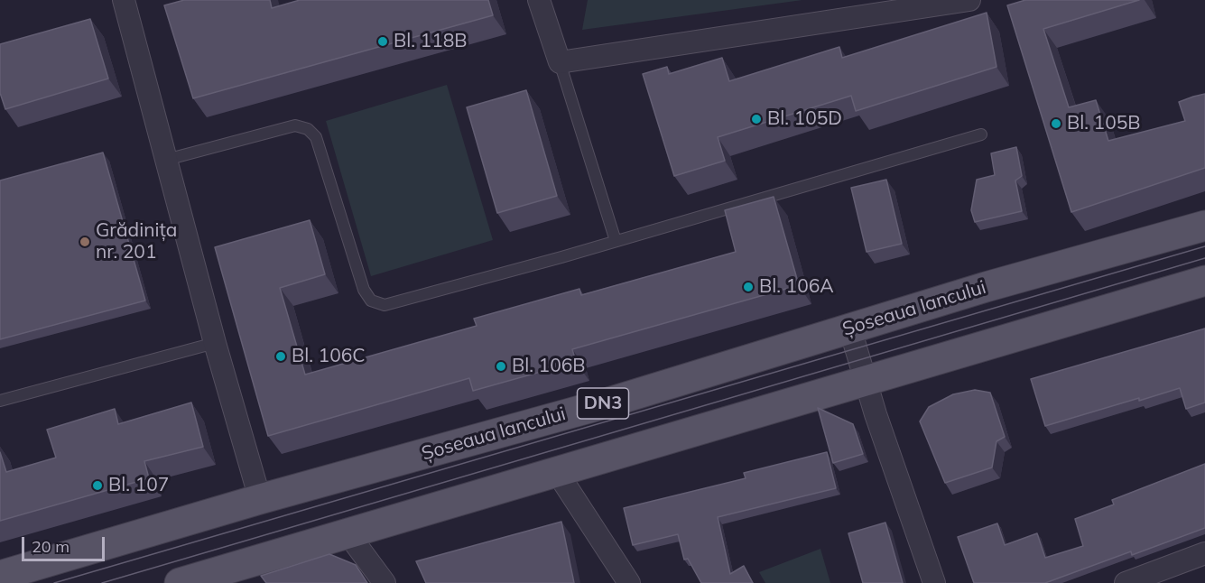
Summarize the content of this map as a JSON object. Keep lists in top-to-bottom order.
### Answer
{
  "streets": {
    "main road": ["Șoseaua Iancului", "DN3"]
  },
  "places": [
    "Bl. 118B",
    "Bl. 105D",
    "Bl. 105B",
    "Grădinița nr. 201",
    "Bl. 106A",
    "Bl. 106C",
    "Bl. 106B",
    "Bl. 107"
  ],
  "scale_bar": "20 m"
}
